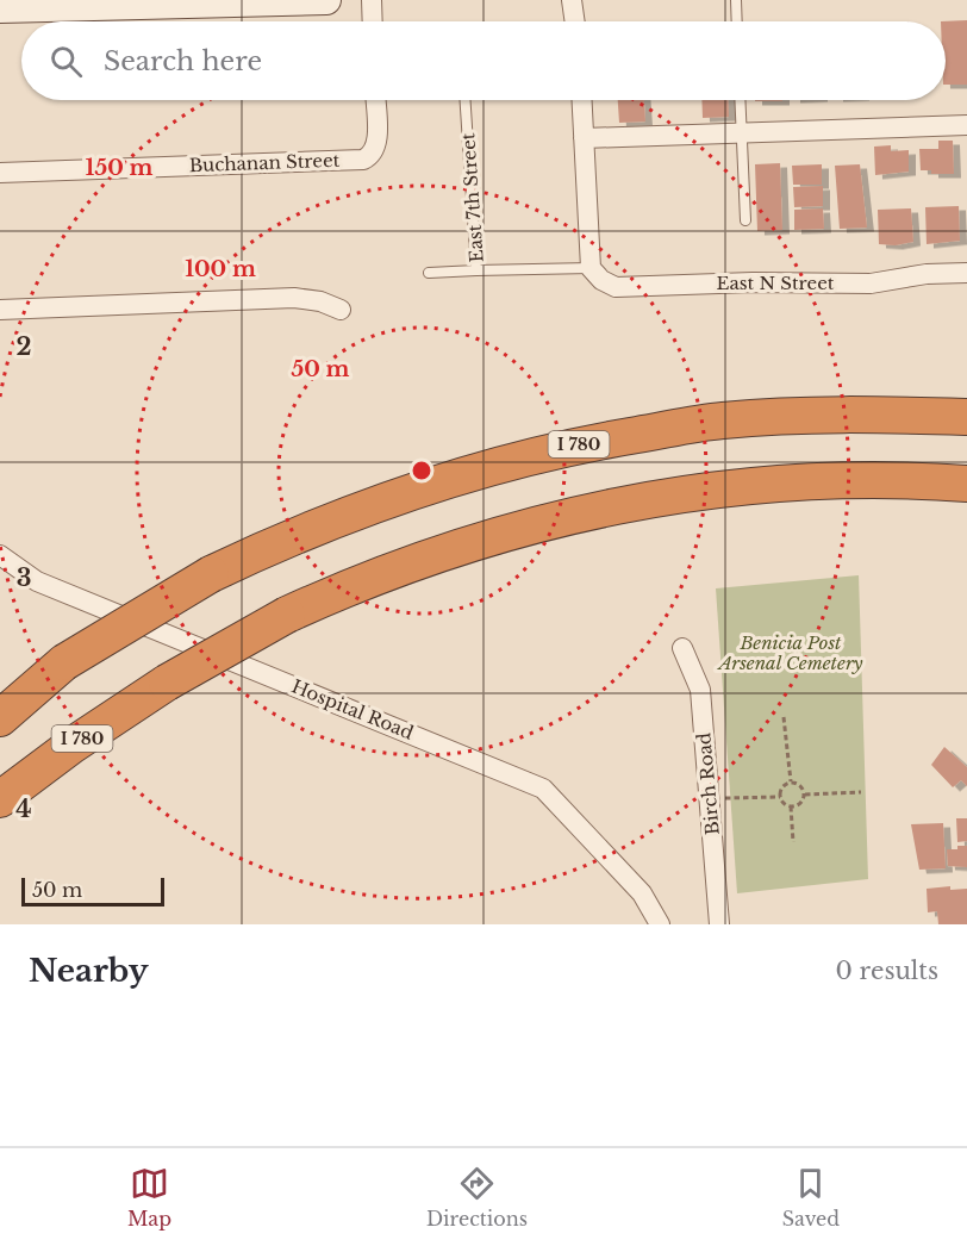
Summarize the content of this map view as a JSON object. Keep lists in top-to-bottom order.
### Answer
{
  "streets": {
    "highway": ["I 780"],
    "street": [
      "Buchanan Street",
      "East N Street",
      "Hospital Road",
      "Birch Road"
    ],
    "lane": ["East 7th Street"]
  },
  "crossings": [
    ["East 7th Street", "East N Street"]
  ],
  "parks": ["Benicia Post Arsenal Cemetery"],
  "scale_bar": "50 m",
  "page": {
    "search": "Search here",
    "scale": "50 m",
    "heading": ["Nearby", "0 results"],
    "nav": ["Map", "Directions", "Saved"]
  },
  "grid": {
    "rows": ["2", "3", "4"]
  },
  "rings": ["150 m", "100 m", "50 m"]
}
